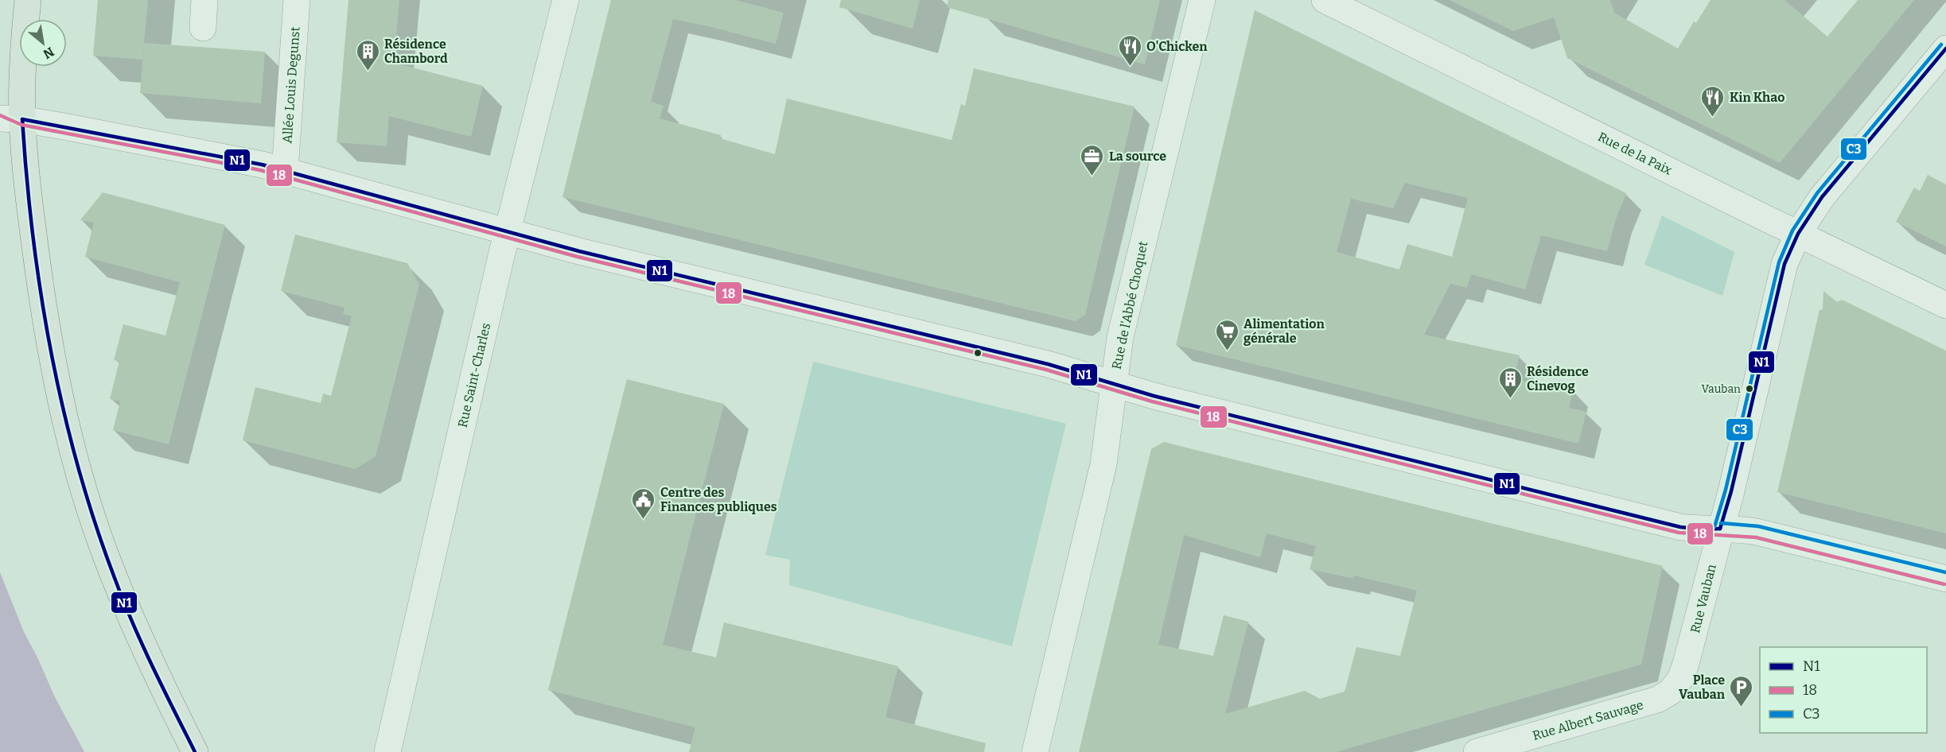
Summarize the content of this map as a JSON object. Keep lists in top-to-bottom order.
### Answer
{
  "streets": {
    "street": [
      "Allée Louis Degunst",
      "Rue de la Paix",
      "Rue de l'Abbé Choquet",
      "Rue Saint-Charles",
      "Rue Vauban",
      "Rue Albert Sauvage"
    ]
  },
  "crossings": [
    ["Rue de la Paix", "Rue Vauban"],
    ["Rue Vauban", "Rue Albert Sauvage"]
  ],
  "places": {
    "restaurant": ["O'Chicken", "Kin Khao"],
    "building": ["Résidence Chambord", "Résidence Cinevog"],
    "office": ["La source"],
    "supermarket": ["Alimentation générale"],
    "other": ["Vauban"],
    "public building": ["Centre des Finances publiques"],
    "parking": ["Place Vauban"]
  },
  "lines": ["transit line C3", "transit line N1", "transit line 18"],
  "legend": ["N1", "18", "C3"],
  "north": "bottom right"
}
